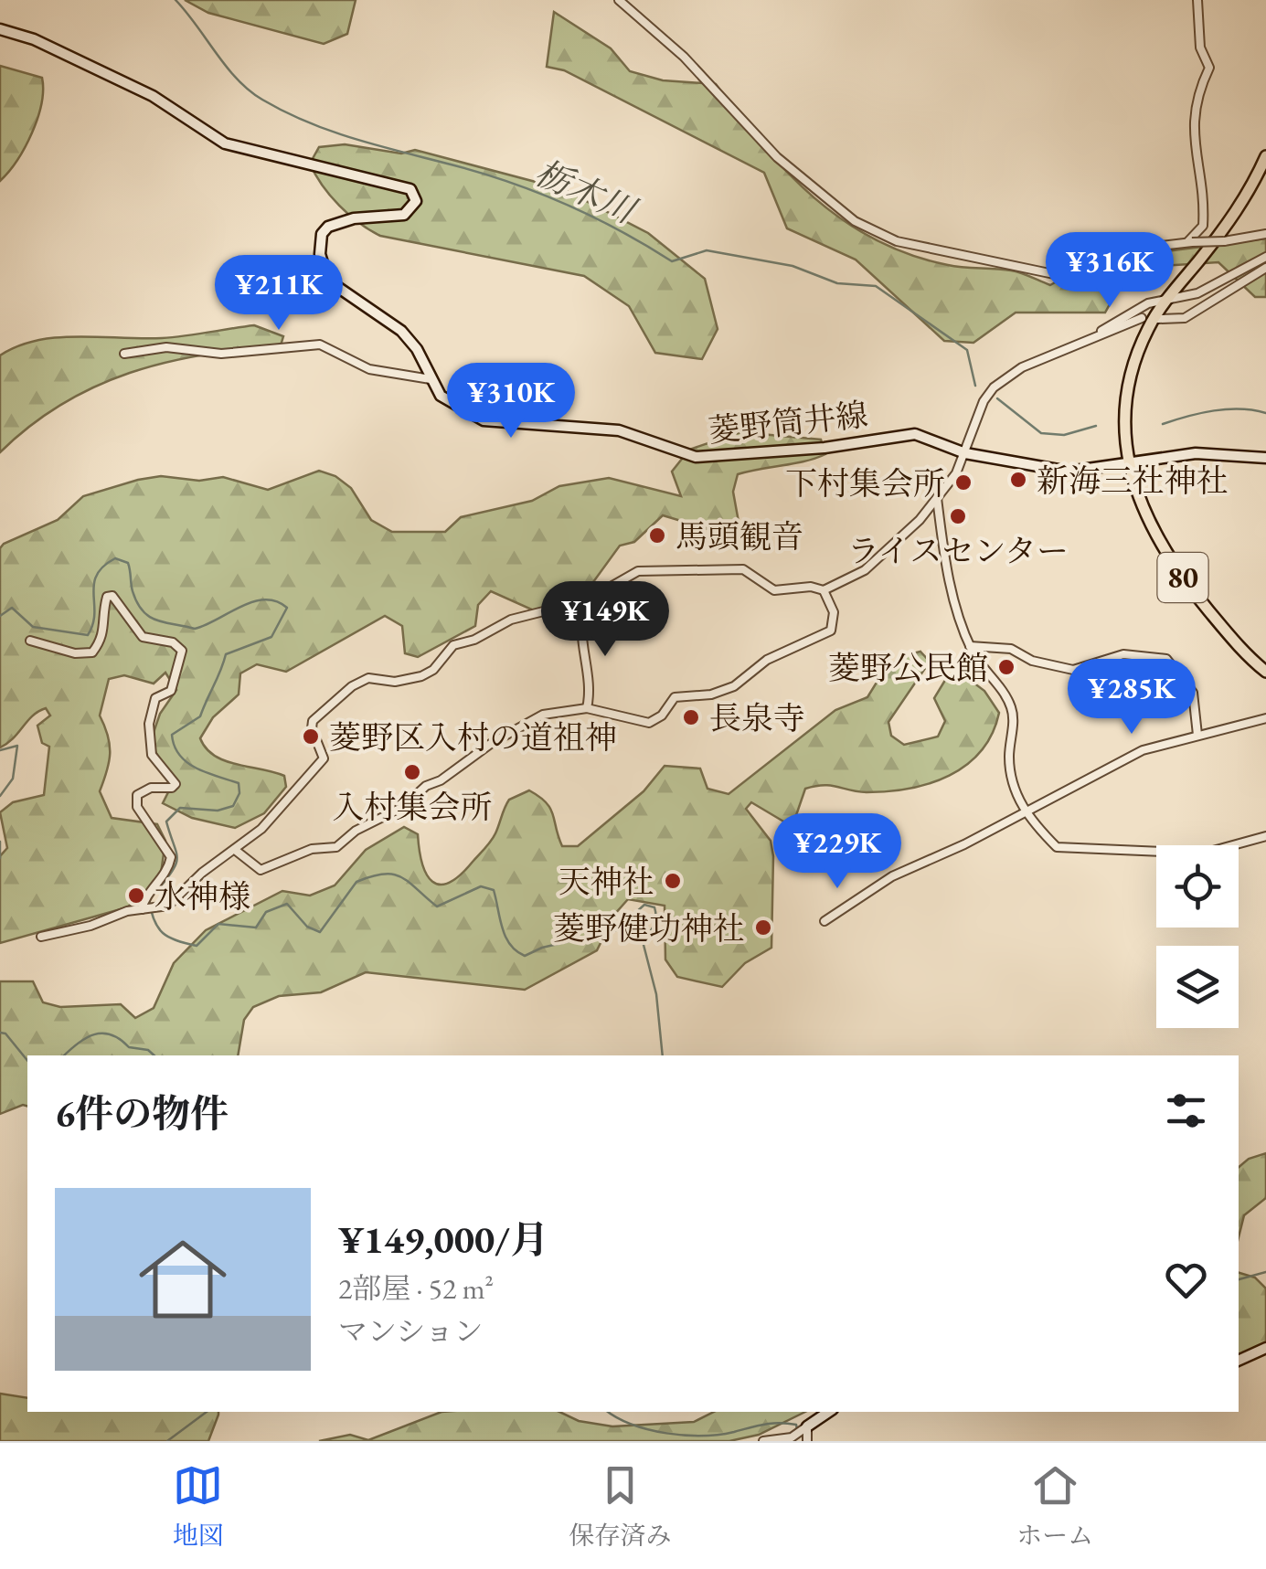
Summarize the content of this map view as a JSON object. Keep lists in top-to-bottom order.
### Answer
{
  "streets": {
    "main road": ["菱野筒井線", "80"]
  },
  "crossings": [
    ["菱野筒井線", "80"]
  ],
  "water": ["栃木川"],
  "places": [
    "新海三社神社",
    "下村集会所",
    "ライスセンター",
    "馬頭観音",
    "菱野公民館",
    "長泉寺",
    "菱野区入村の道祖神",
    "入村集会所",
    "天神社",
    "水神様",
    "菱野健功神社"
  ],
  "page": {
    "price": [
      "¥316K",
      "¥211K",
      "¥310K",
      "¥149K",
      "¥285K",
      "¥229K"
    ],
    "heading": "6件の物件",
    "list": [
      {
        "name": "¥149,000/月",
        "note": "2部屋 · 52 m² · マンション"
      }
    ],
    "tabs": ["地図", "保存済み", "ホーム"]
  }
}
